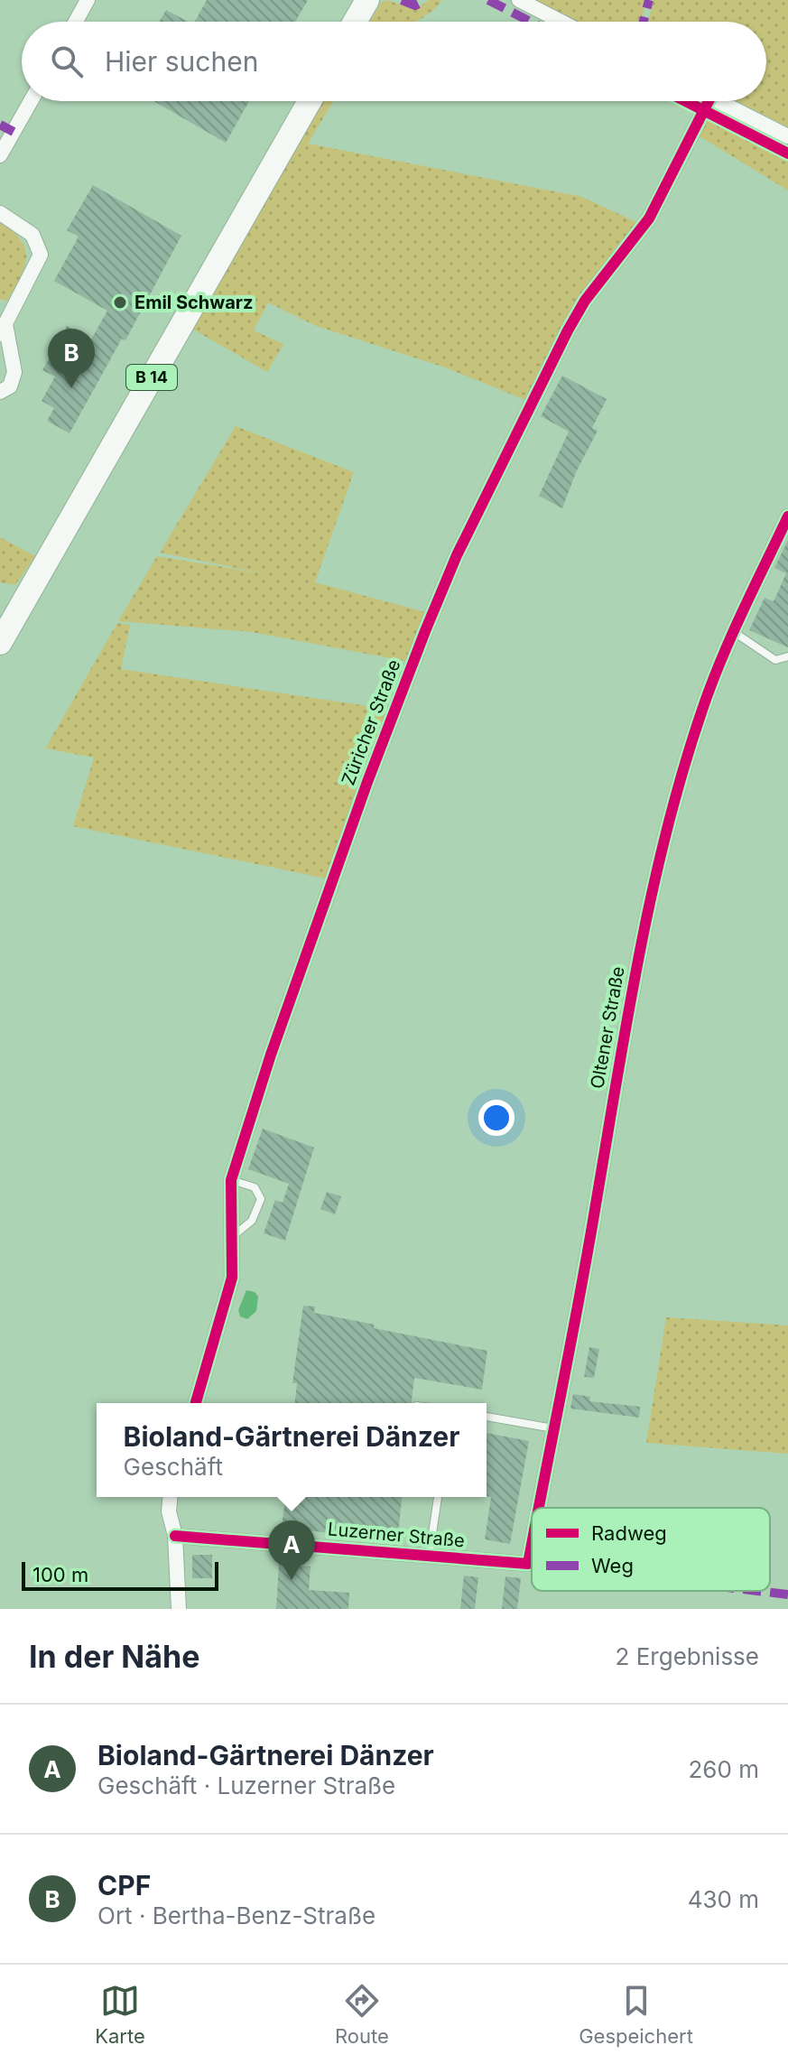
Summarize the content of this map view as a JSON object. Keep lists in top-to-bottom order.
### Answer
{
  "streets": {
    "main road": ["B 14"],
    "street": ["Züricher Straße", "Oltener Straße", "Luzerner Straße"]
  },
  "crossings": [
    ["Oltener Straße", "Luzerner Straße"]
  ],
  "places": ["Emil Schwarz"],
  "legend": ["Radweg", "Weg"],
  "scale_bar": "100 m",
  "page": {
    "search": "Hier suchen",
    "pins": ["B", "A"],
    "popup": ["Bioland-Gärtnerei Dänzer", "Geschäft"],
    "scale": "100 m",
    "heading": ["In der Nähe", "2 Ergebnisse"],
    "list": [
      {
        "mark": "A",
        "name": "Bioland-Gärtnerei Dänzer",
        "note": "Geschäft · Luzerner Straße",
        "value": "260 m"
      },
      {
        "mark": "B",
        "name": "CPF",
        "note": "Ort · Bertha-Benz-Straße",
        "value": "430 m"
      }
    ],
    "nav": ["Karte", "Route", "Gespeichert"]
  }
}
